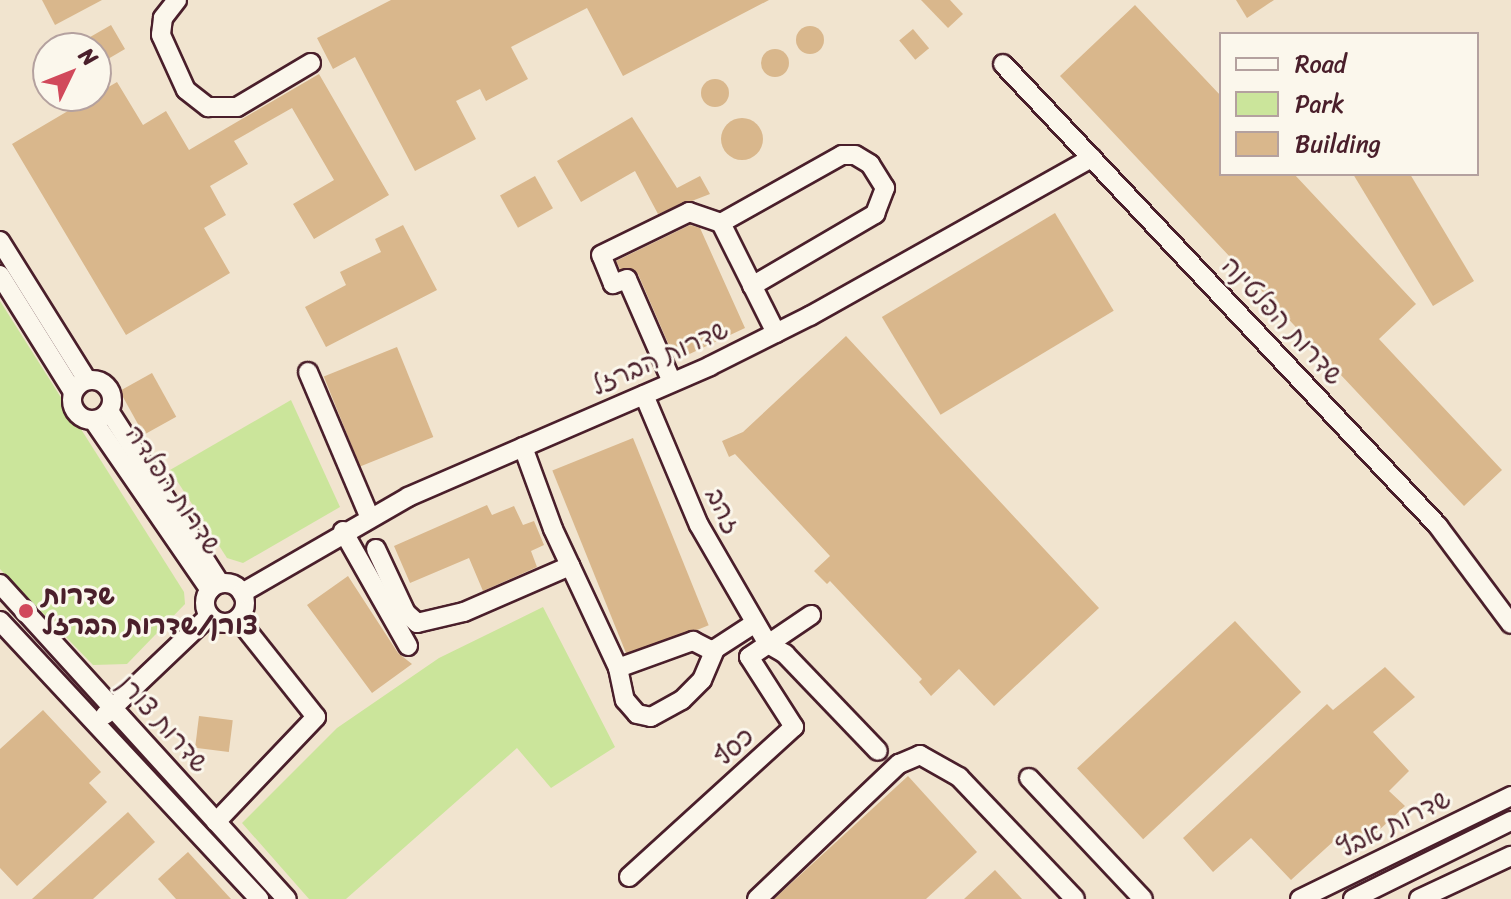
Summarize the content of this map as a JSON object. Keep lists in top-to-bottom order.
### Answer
{
  "streets": {
    "street": [
      "שדרות הפלטינה",
      "שדרות הברזל",
      "שדרות הפלדה",
      "זהב",
      "שדרות צורן",
      "כסף",
      "שדרות אבץ"
    ]
  },
  "crossings": [
    ["שדרות הפלטינה", "שדרות הברזל"],
    ["שדרות הברזל", "שדרות הפלדה"],
    ["שדרות הברזל", "זהב"],
    ["זהב", "כסף"]
  ],
  "places": ["שדרות צורן/שדרות הברזל"],
  "legend": ["Road", "Park", "Building"],
  "north": "top right"
}
